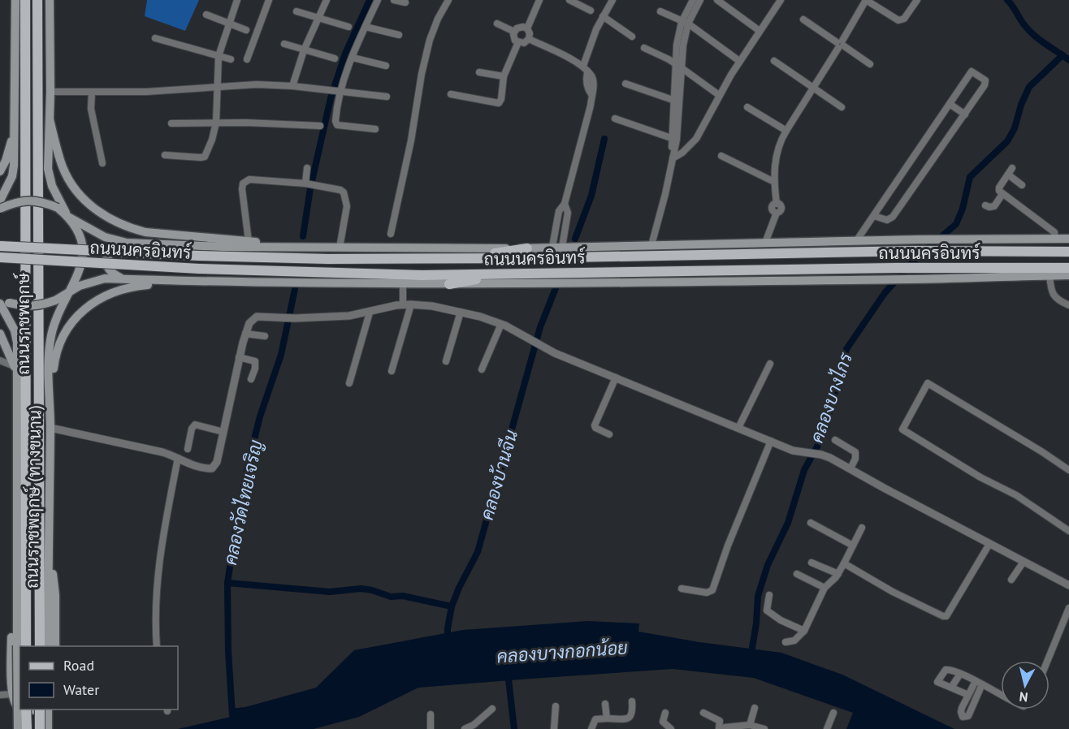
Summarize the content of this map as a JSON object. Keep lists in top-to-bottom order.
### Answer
{
  "streets": {
    "main road": ["ถนนนครอินทร์", "ถนนราชพฤกษ์", "ถนนราชพฤกษ์ (ทางขนาน)"]
  },
  "crossings": [
    ["ถนนนครอินทร์", "ถนนราชพฤกษ์ (ทางขนาน)"],
    ["ถนนราชพฤกษ์", "ถนนราชพฤกษ์ (ทางขนาน)"]
  ],
  "water": [
    "คลองบางไกร",
    "คลองบ้านจีน",
    "คลองวัดไทยเจริญ",
    "คลองบางกอกน้อย"
  ],
  "legend": ["Road", "Water"],
  "north": "bottom"
}
